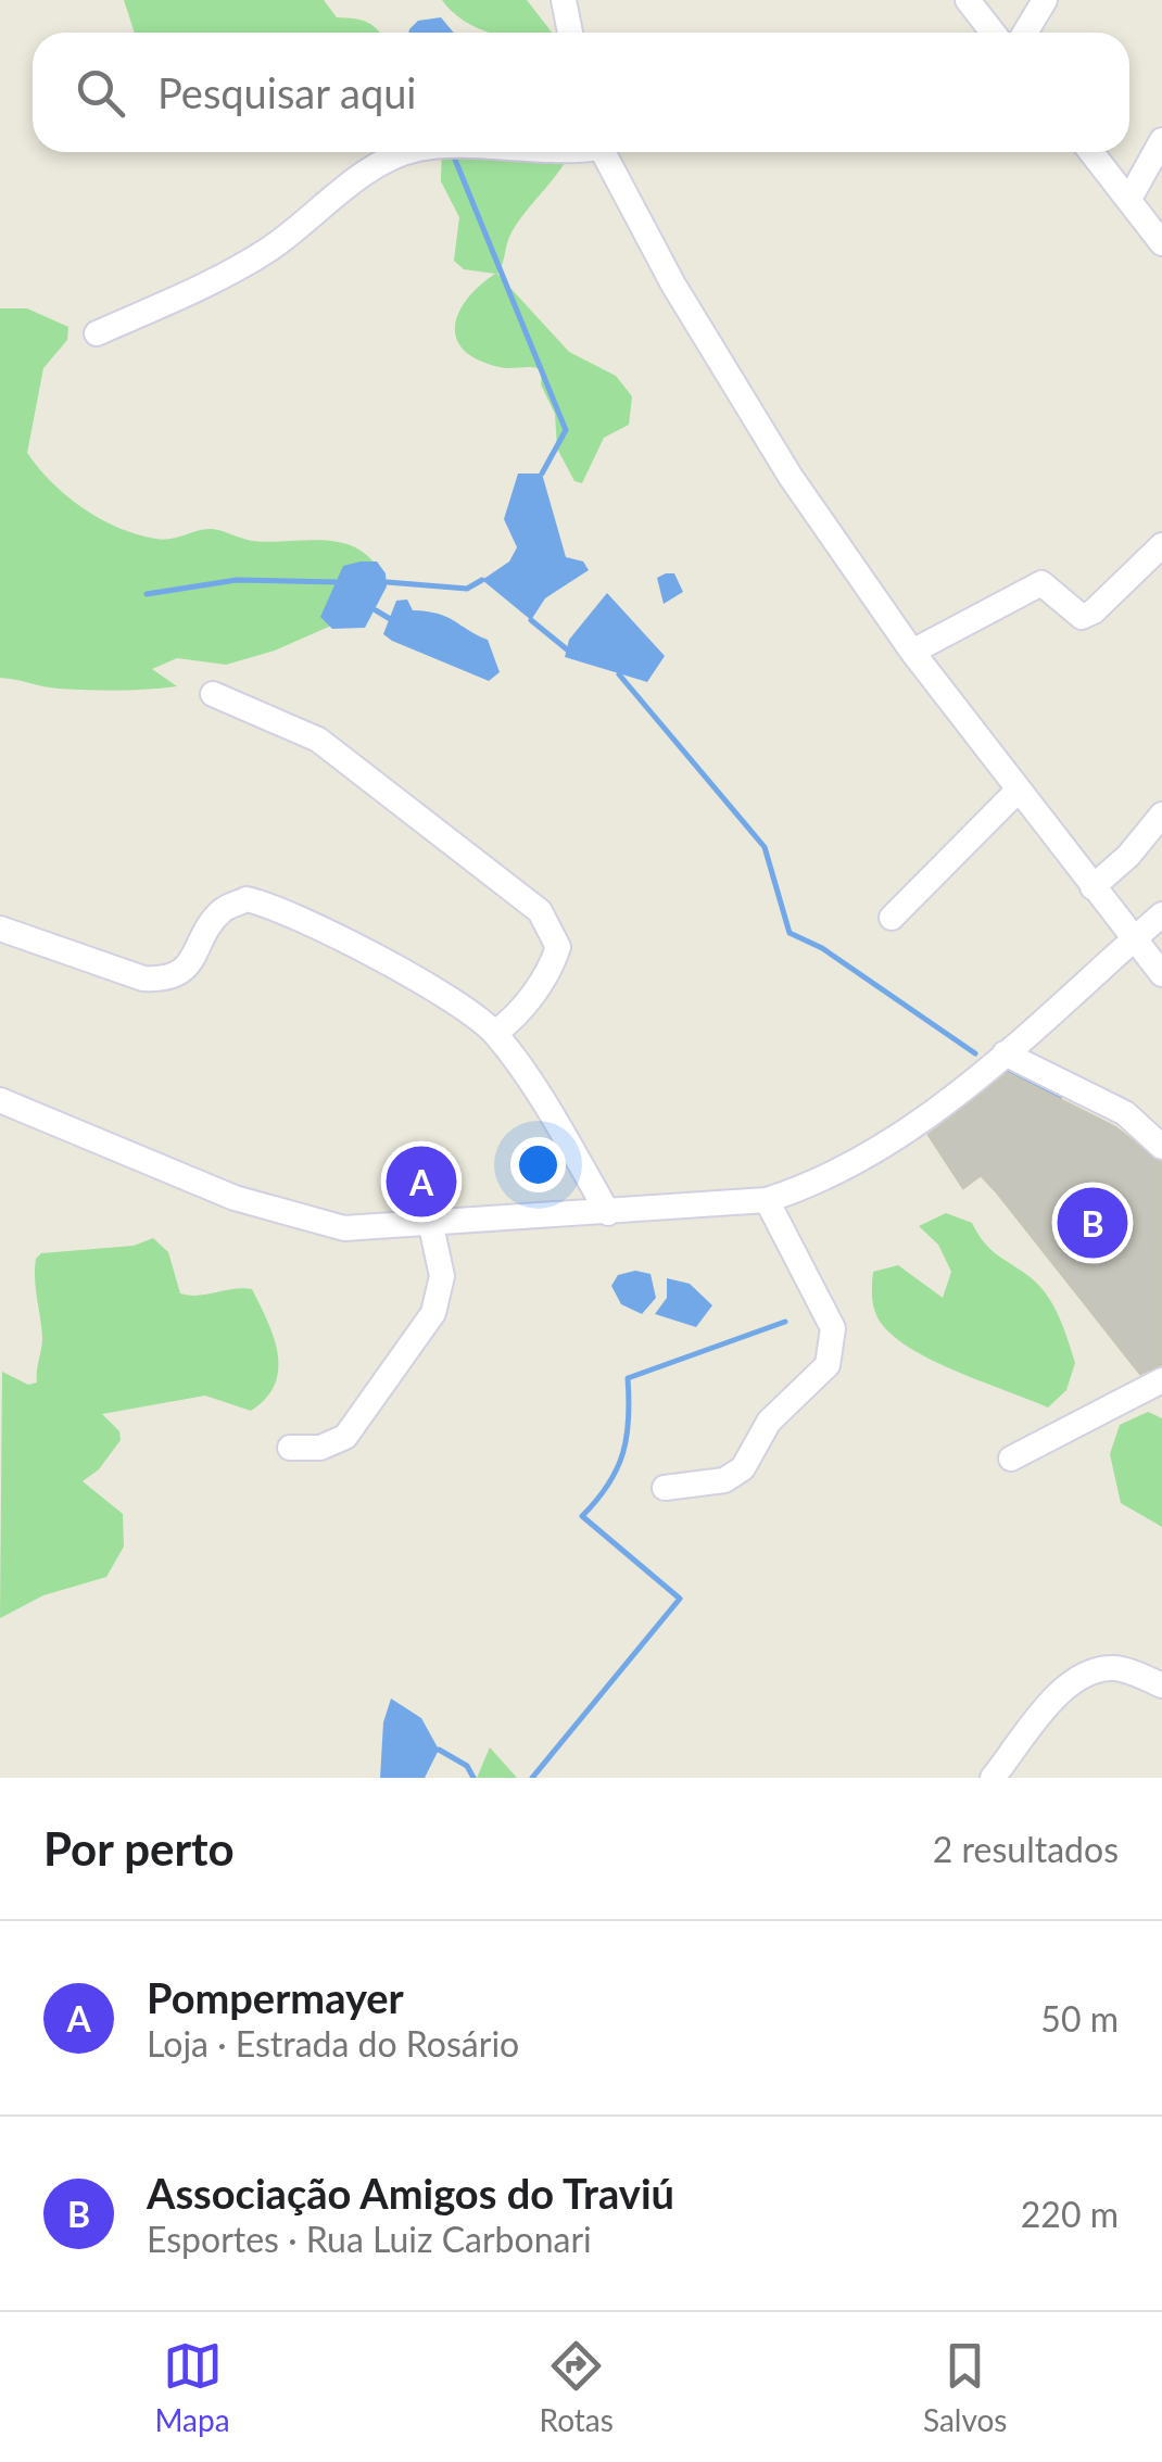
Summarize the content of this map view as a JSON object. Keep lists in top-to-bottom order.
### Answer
{
  "page": {
    "search": "Pesquisar aqui",
    "pins": ["A", "B"],
    "heading": ["Por perto", "2 resultados"],
    "list": [
      {
        "mark": "A",
        "name": "Pompermayer",
        "note": "Loja · Estrada do Rosário",
        "value": "50 m"
      },
      {
        "mark": "B",
        "name": "Associação Amigos do Traviú",
        "note": "Esportes · Rua Luiz Carbonari",
        "value": "220 m"
      }
    ],
    "nav": ["Mapa", "Rotas", "Salvos"]
  }
}
